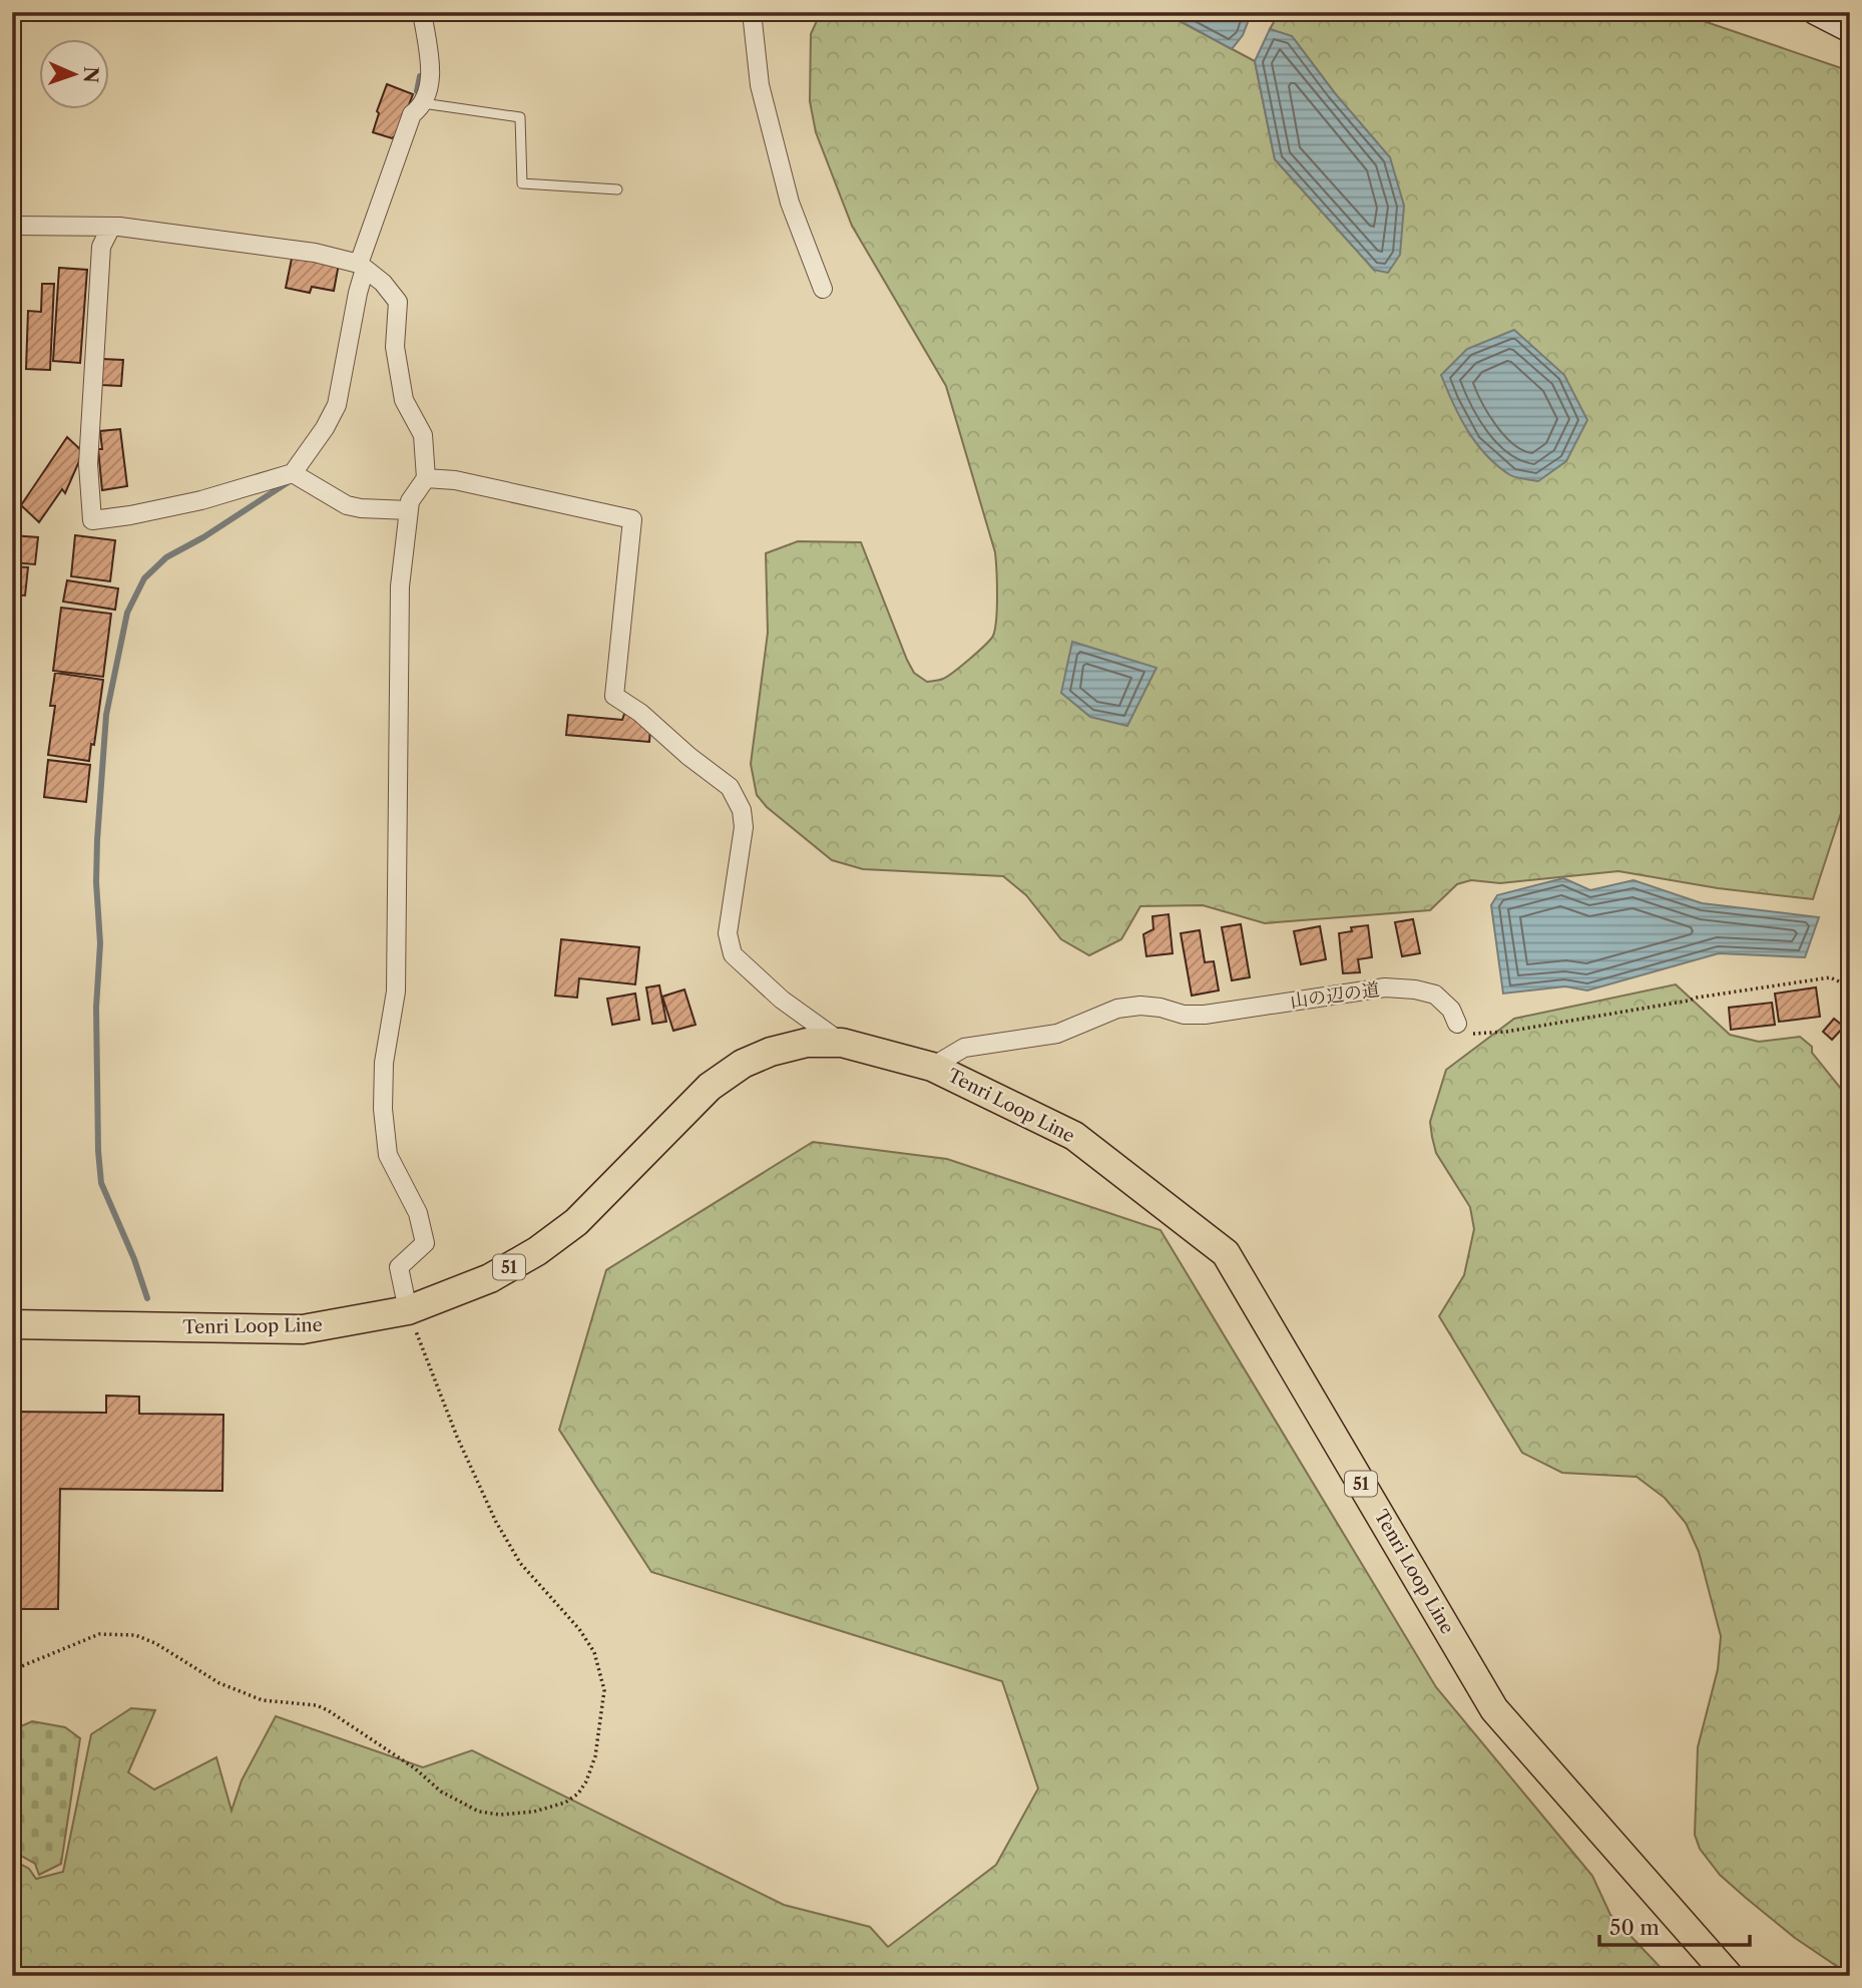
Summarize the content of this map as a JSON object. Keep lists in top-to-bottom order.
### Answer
{
  "streets": {
    "main road": ["Tenri Loop Line", "51"],
    "street": ["山の辺の道"]
  },
  "crossings": [
    ["山の辺の道", "Tenri Loop Line"]
  ],
  "scale_bar": "50 m",
  "north": "right"
}
